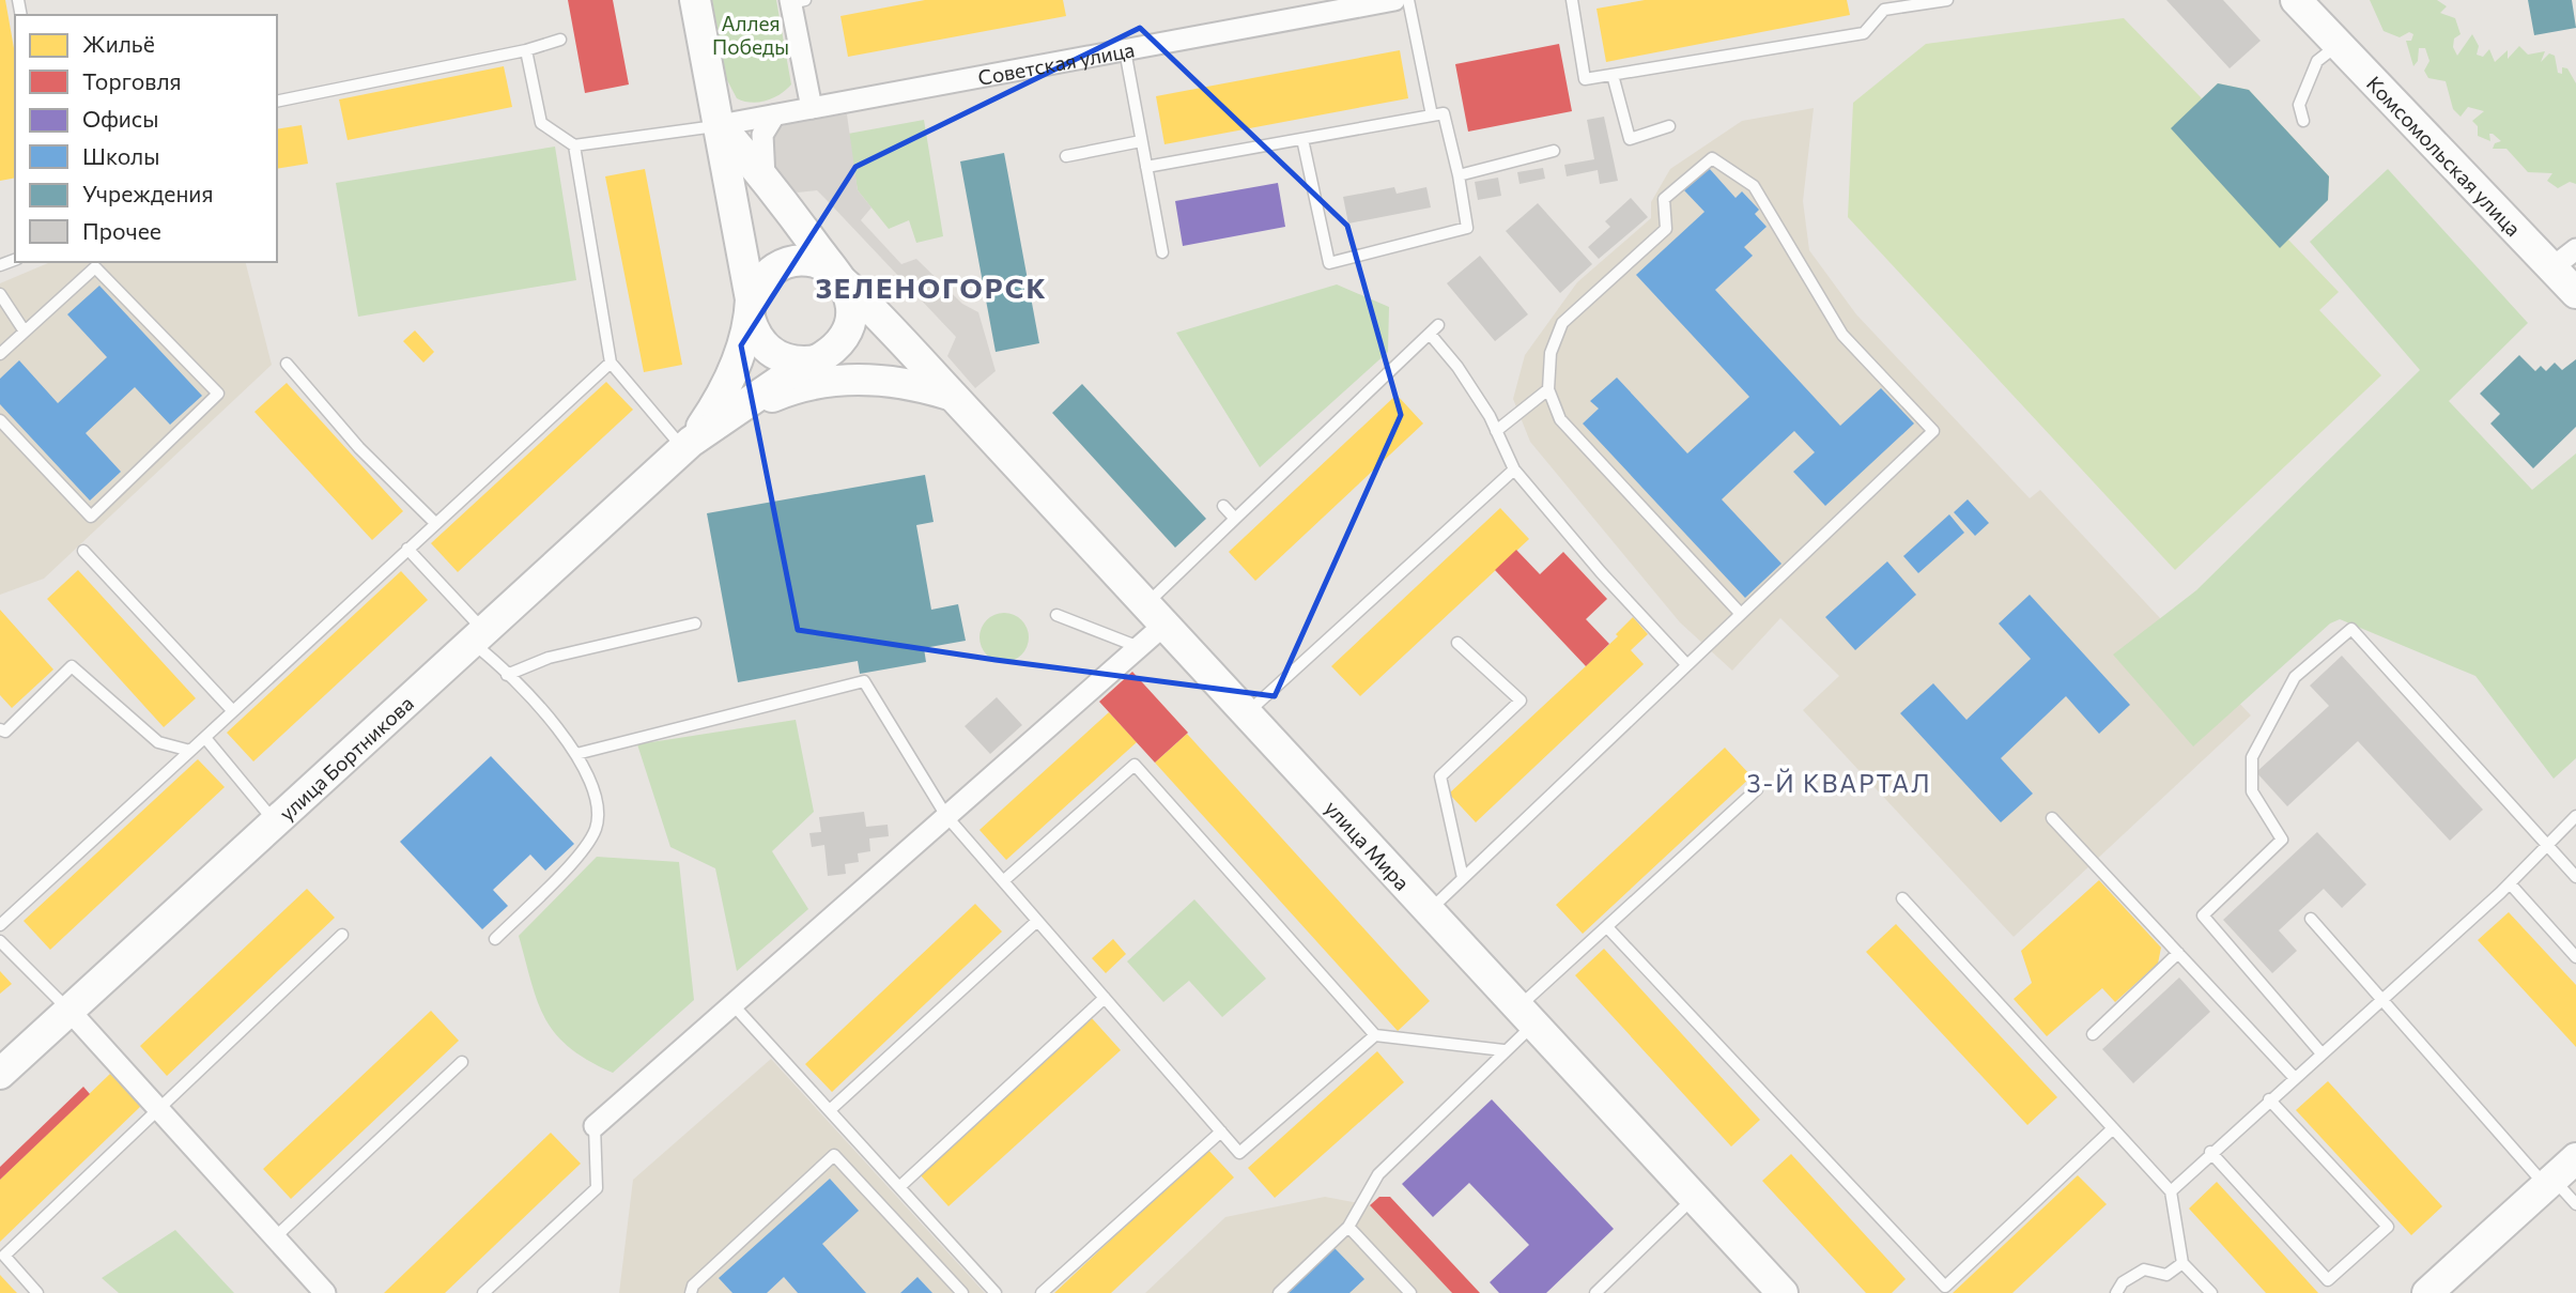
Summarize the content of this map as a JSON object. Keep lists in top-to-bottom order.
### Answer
{
  "streets": {
    "street": [
      "Советская улица",
      "Комсомольская улица",
      "улица Бортникова",
      "улица Мира"
    ]
  },
  "districts": ["ЗЕЛЕНОГОРСК", "3-Й КВАРТАЛ"],
  "parks": ["Аллея Победы"],
  "legend": [
    "Жильё",
    "Торговля",
    "Офисы",
    "Школы",
    "Учреждения",
    "Прочее"
  ]
}
